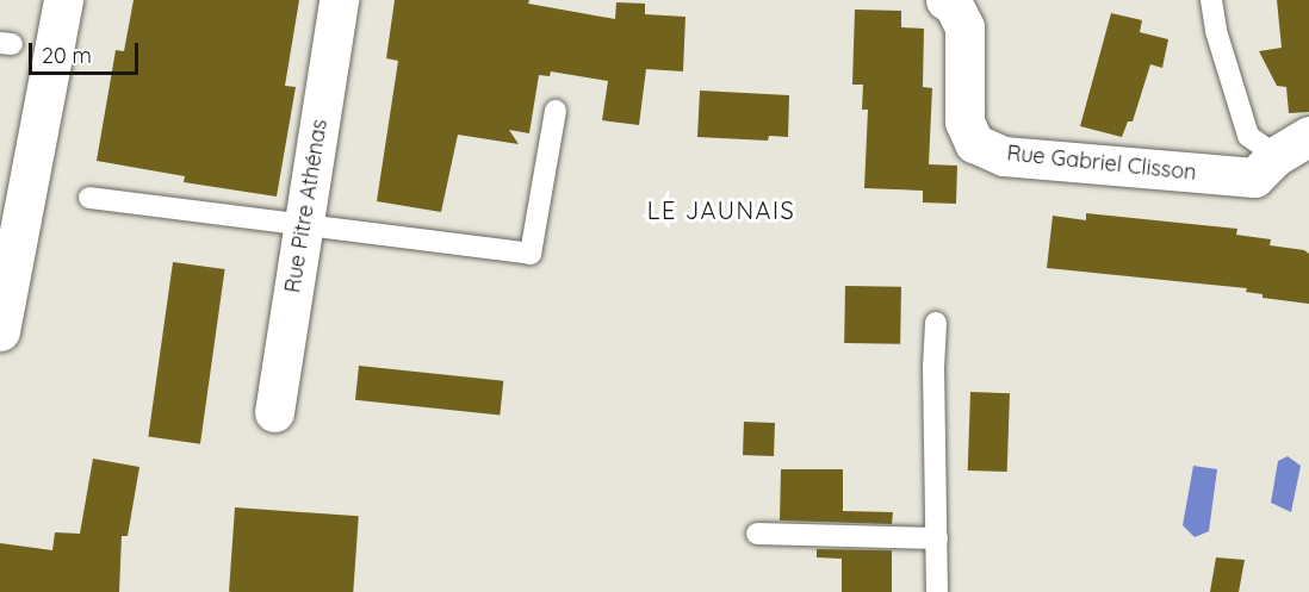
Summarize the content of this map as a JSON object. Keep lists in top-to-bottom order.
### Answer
{
  "streets": {
    "street": ["Rue Gabriel Clisson", "Rue Pitre Athénas"]
  },
  "districts": ["LE JAUNAIS"],
  "scale_bar": "20 m"
}
